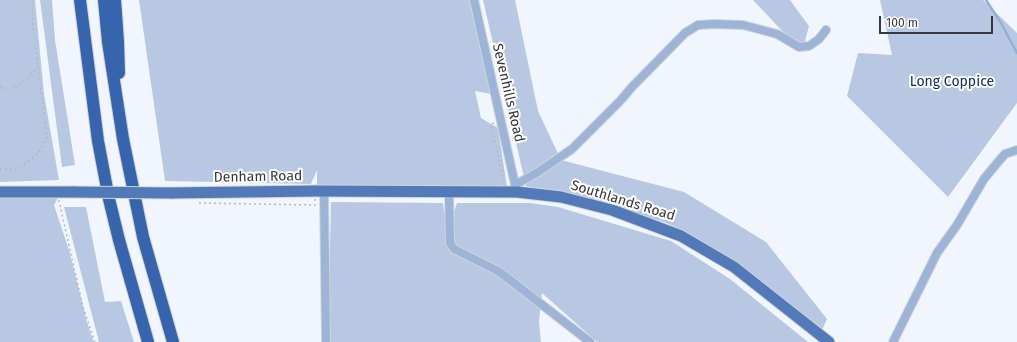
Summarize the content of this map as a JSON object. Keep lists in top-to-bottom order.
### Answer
{
  "streets": {
    "main road": ["Denham Road", "Southlands Road"],
    "street": ["Sevenhills Road"]
  },
  "crossings": [
    ["Sevenhills Road", "Denham Road"],
    ["Sevenhills Road", "Southlands Road"],
    ["Denham Road", "Southlands Road"]
  ],
  "parks": ["Long Coppice"],
  "scale_bar": "100 m"
}
